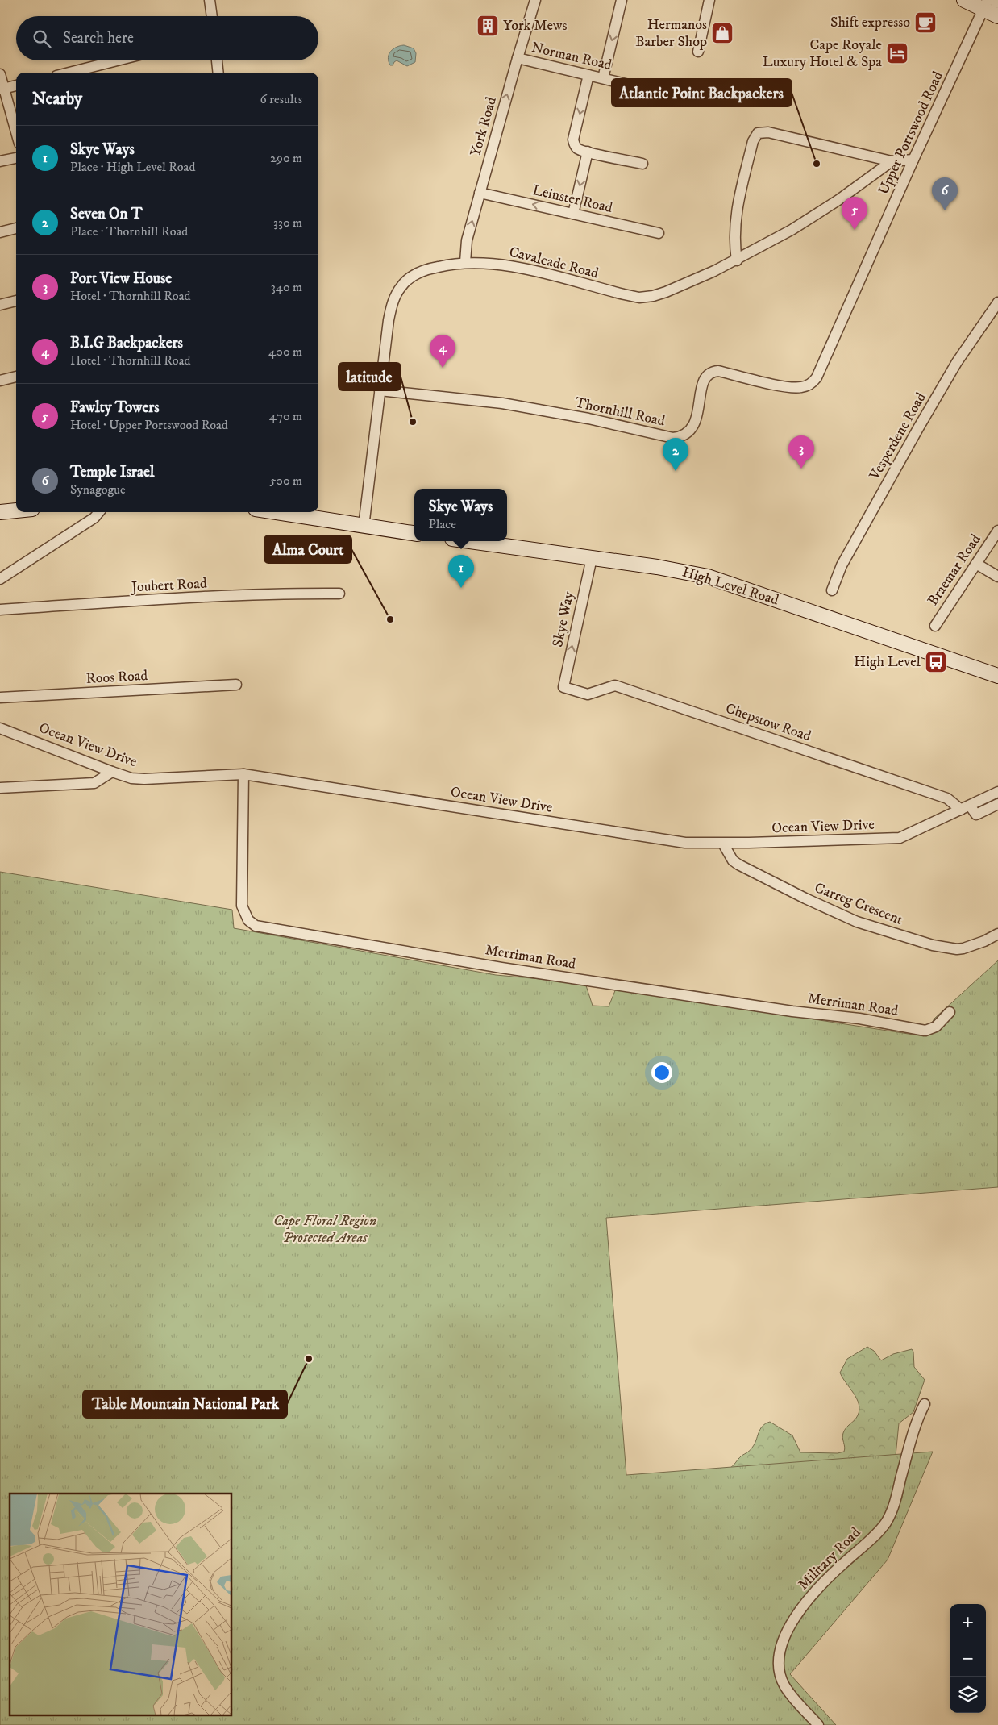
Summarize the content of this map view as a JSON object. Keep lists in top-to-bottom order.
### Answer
{
  "streets": {
    "street": [
      "Norman Road",
      "York Road",
      "Upper Portswood Road",
      "Leinster Road",
      "Cavalcade Road",
      "Thornhill Road",
      "Vesperdene Road",
      "Braemar Road",
      "Joubert Road",
      "High Level Road",
      "Skye Way",
      "Roos Road",
      "Chepstow Road",
      "Ocean View Drive",
      "Carreg Crescent",
      "Merriman Road",
      "Military Road"
    ]
  },
  "crossings": [
    ["Norman Road", "York Road"],
    ["York Road", "Leinster Road"],
    ["York Road", "Cavalcade Road"],
    ["Upper Portswood Road", "Thornhill Road"],
    ["Cavalcade Road", "Thornhill Road"],
    ["High Level Road", "Skye Way"],
    ["Skye Way", "Chepstow Road"],
    ["Chepstow Road", "Ocean View Drive"],
    ["Ocean View Drive", "Carreg Crescent"],
    ["Ocean View Drive", "Merriman Road"]
  ],
  "one_way": ["York Road", "Leinster Road", "Skye Way"],
  "parks": ["Cape Floral Region Protected Areas"],
  "places": {
    "cafe": ["Shift expresso"],
    "building": ["York Mews"],
    "shop": ["Hermanos Barber Shop"],
    "hotel": ["Cape Royale Luxury Hotel & Spa"],
    "other": [
      "Atlantic Point Backpackers",
      "latitude",
      "Alma Court",
      "Table Mountain National Park"
    ],
    "bus stop": ["High Level"]
  },
  "page": {
    "search": "Search here",
    "heading": ["Nearby", "6 results"],
    "list": [
      {
        "mark": "1",
        "name": "Skye Ways",
        "note": "Place · High Level Road",
        "value": "290 m"
      },
      {
        "mark": "2",
        "name": "Seven On T",
        "note": "Place · Thornhill Road",
        "value": "330 m"
      },
      {
        "mark": "3",
        "name": "Port View House",
        "note": "Hotel · Thornhill Road",
        "value": "340 m"
      },
      {
        "mark": "4",
        "name": "B.I.G Backpackers",
        "note": "Hotel · Thornhill Road",
        "value": "400 m"
      },
      {
        "mark": "5",
        "name": "Fawlty Towers",
        "note": "Hotel · Upper Portswood Road",
        "value": "470 m"
      },
      {
        "mark": "6",
        "name": "Temple Israel",
        "note": "Synagogue",
        "value": "500 m"
      }
    ],
    "pins": [
      "6",
      "5",
      "4",
      "3",
      "2",
      "1"
    ],
    "popup": ["Skye Ways", "Place"],
    "map_buttons": ["+", "−"]
  }
}
